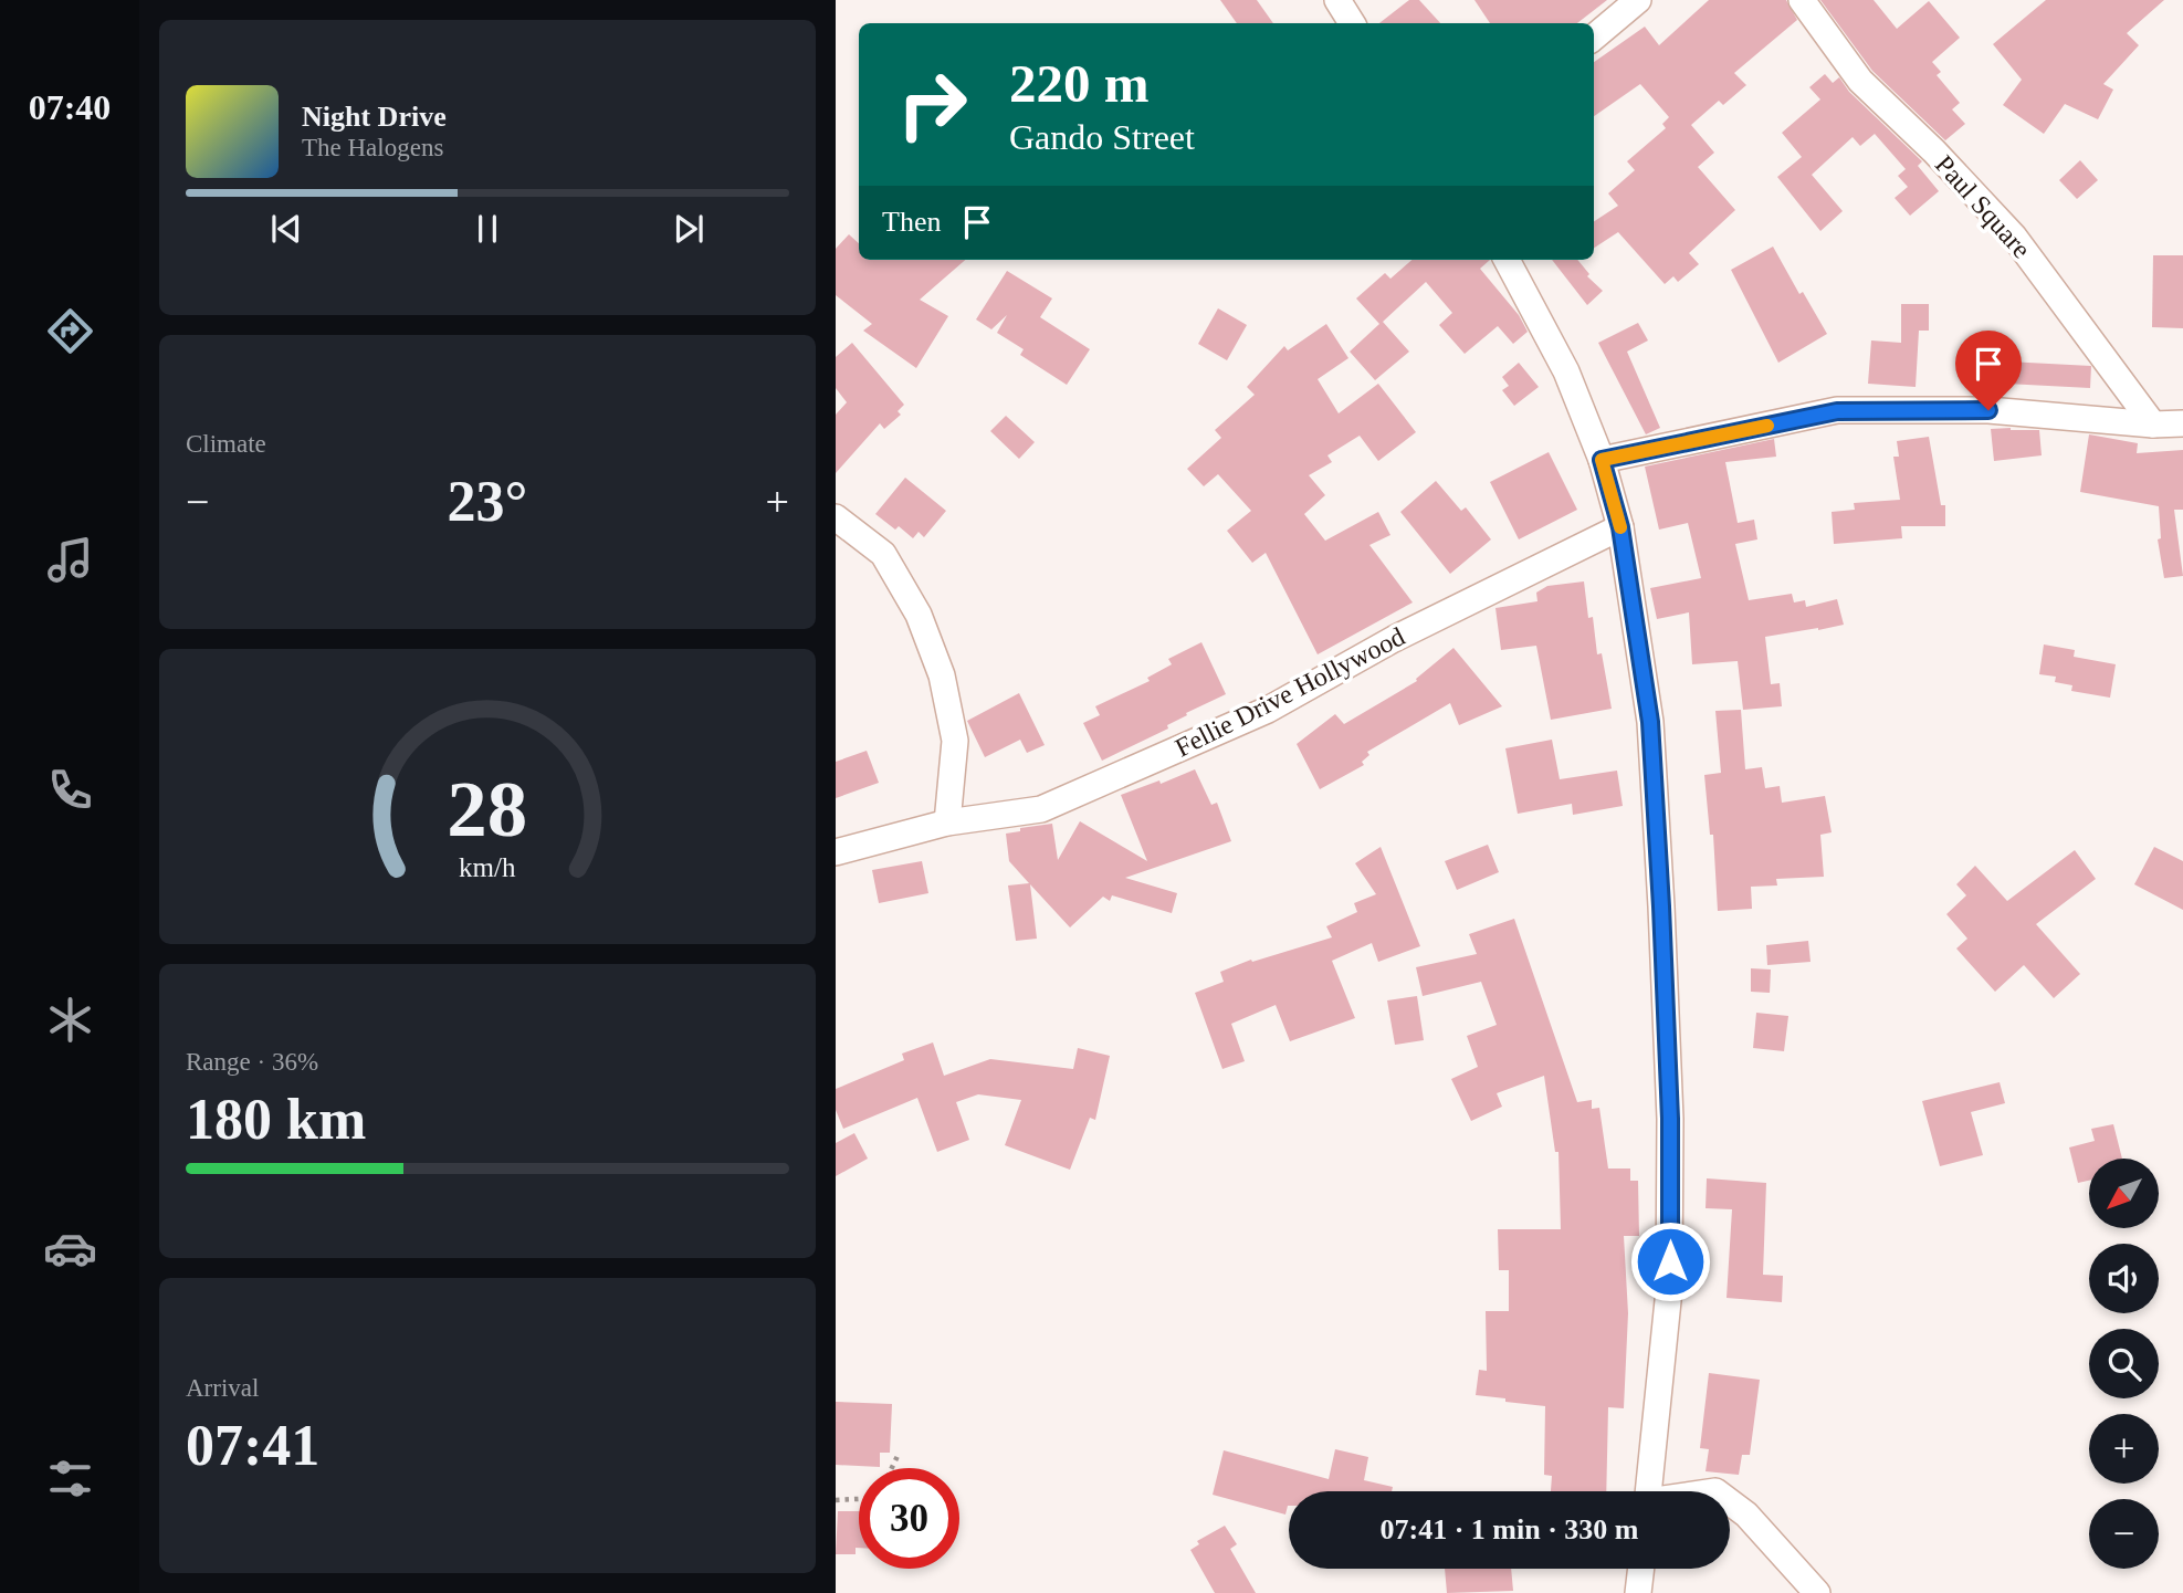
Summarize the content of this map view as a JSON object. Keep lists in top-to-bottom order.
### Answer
{
  "streets": {
    "street": ["Paul Square", "Fellie Drive Hollywood"]
  },
  "north": "bottom left",
  "page": {
    "tabs": "07:40",
    "turn": ["220 m", "Gando Street"],
    "song": ["Night Drive", "The Halogens"],
    "then": "Then",
    "tile": [
      "Climate",
      ["Range · 36%", "180 km"],
      ["Arrival", "07:41"]
    ],
    "heat": ["−", "23°", "+"],
    "map_buttons": ["+", "−"],
    "limit": "30",
    "trip": "07:41 · 1 min · 330 m",
    "gauge": ["28", "km/h"]
  }
}
